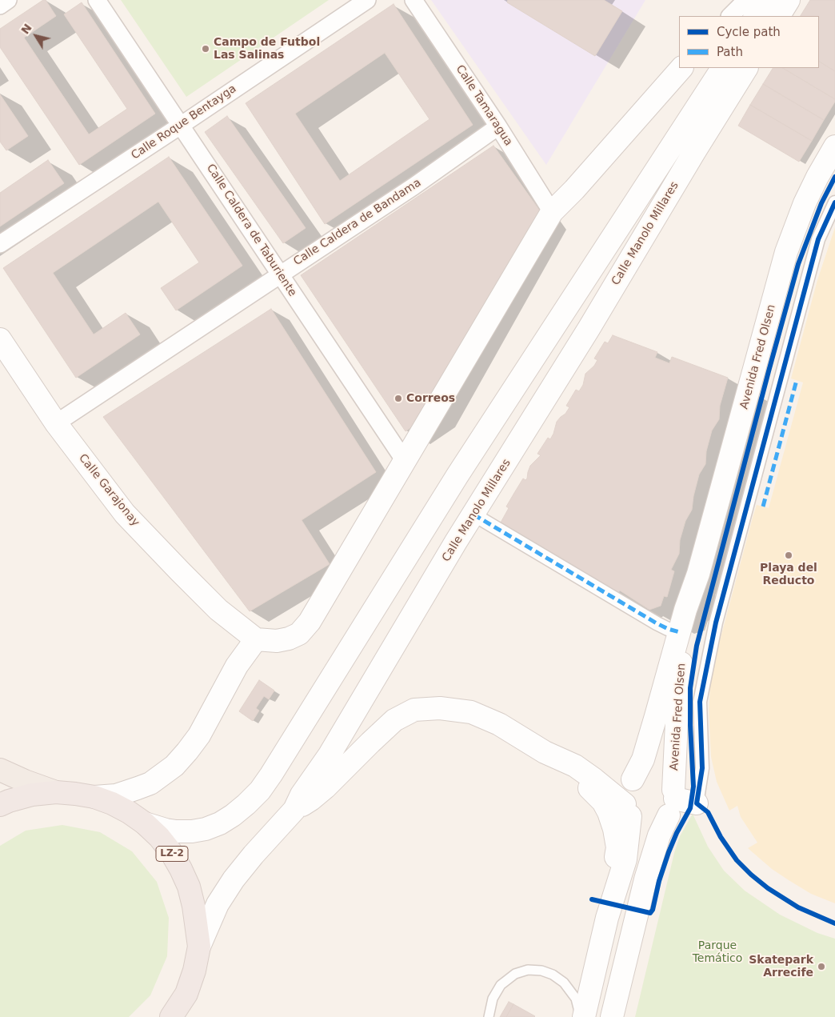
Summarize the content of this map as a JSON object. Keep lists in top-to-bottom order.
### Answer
{
  "streets": {
    "highway": ["LZ-2"],
    "main road": ["Calle Manolo Millares", "Avenida Fred Olsen", "Calle Garajonay"],
    "street": [
      "Calle Tamaragua",
      "Calle Roque Bentayga",
      "Calle Caldera de Bandama",
      "Calle Caldera de Taburiente"
    ]
  },
  "crossings": [
    ["Calle Tamaragua", "Calle Caldera de Bandama"],
    ["Calle Roque Bentayga", "Calle Caldera de Taburiente"],
    ["Calle Caldera de Bandama", "Calle Caldera de Taburiente"],
    ["Calle Caldera de Bandama", "Calle Garajonay"],
    ["Calle Manolo Millares", "LZ-2"]
  ],
  "parks": ["Parque Temático"],
  "places": [
    "Campo de Futbol Las Salinas",
    "Correos",
    "Playa del Reducto",
    "Skatepark Arrecife"
  ],
  "legend": ["Cycle path", "Path"],
  "north": "top left"
}
